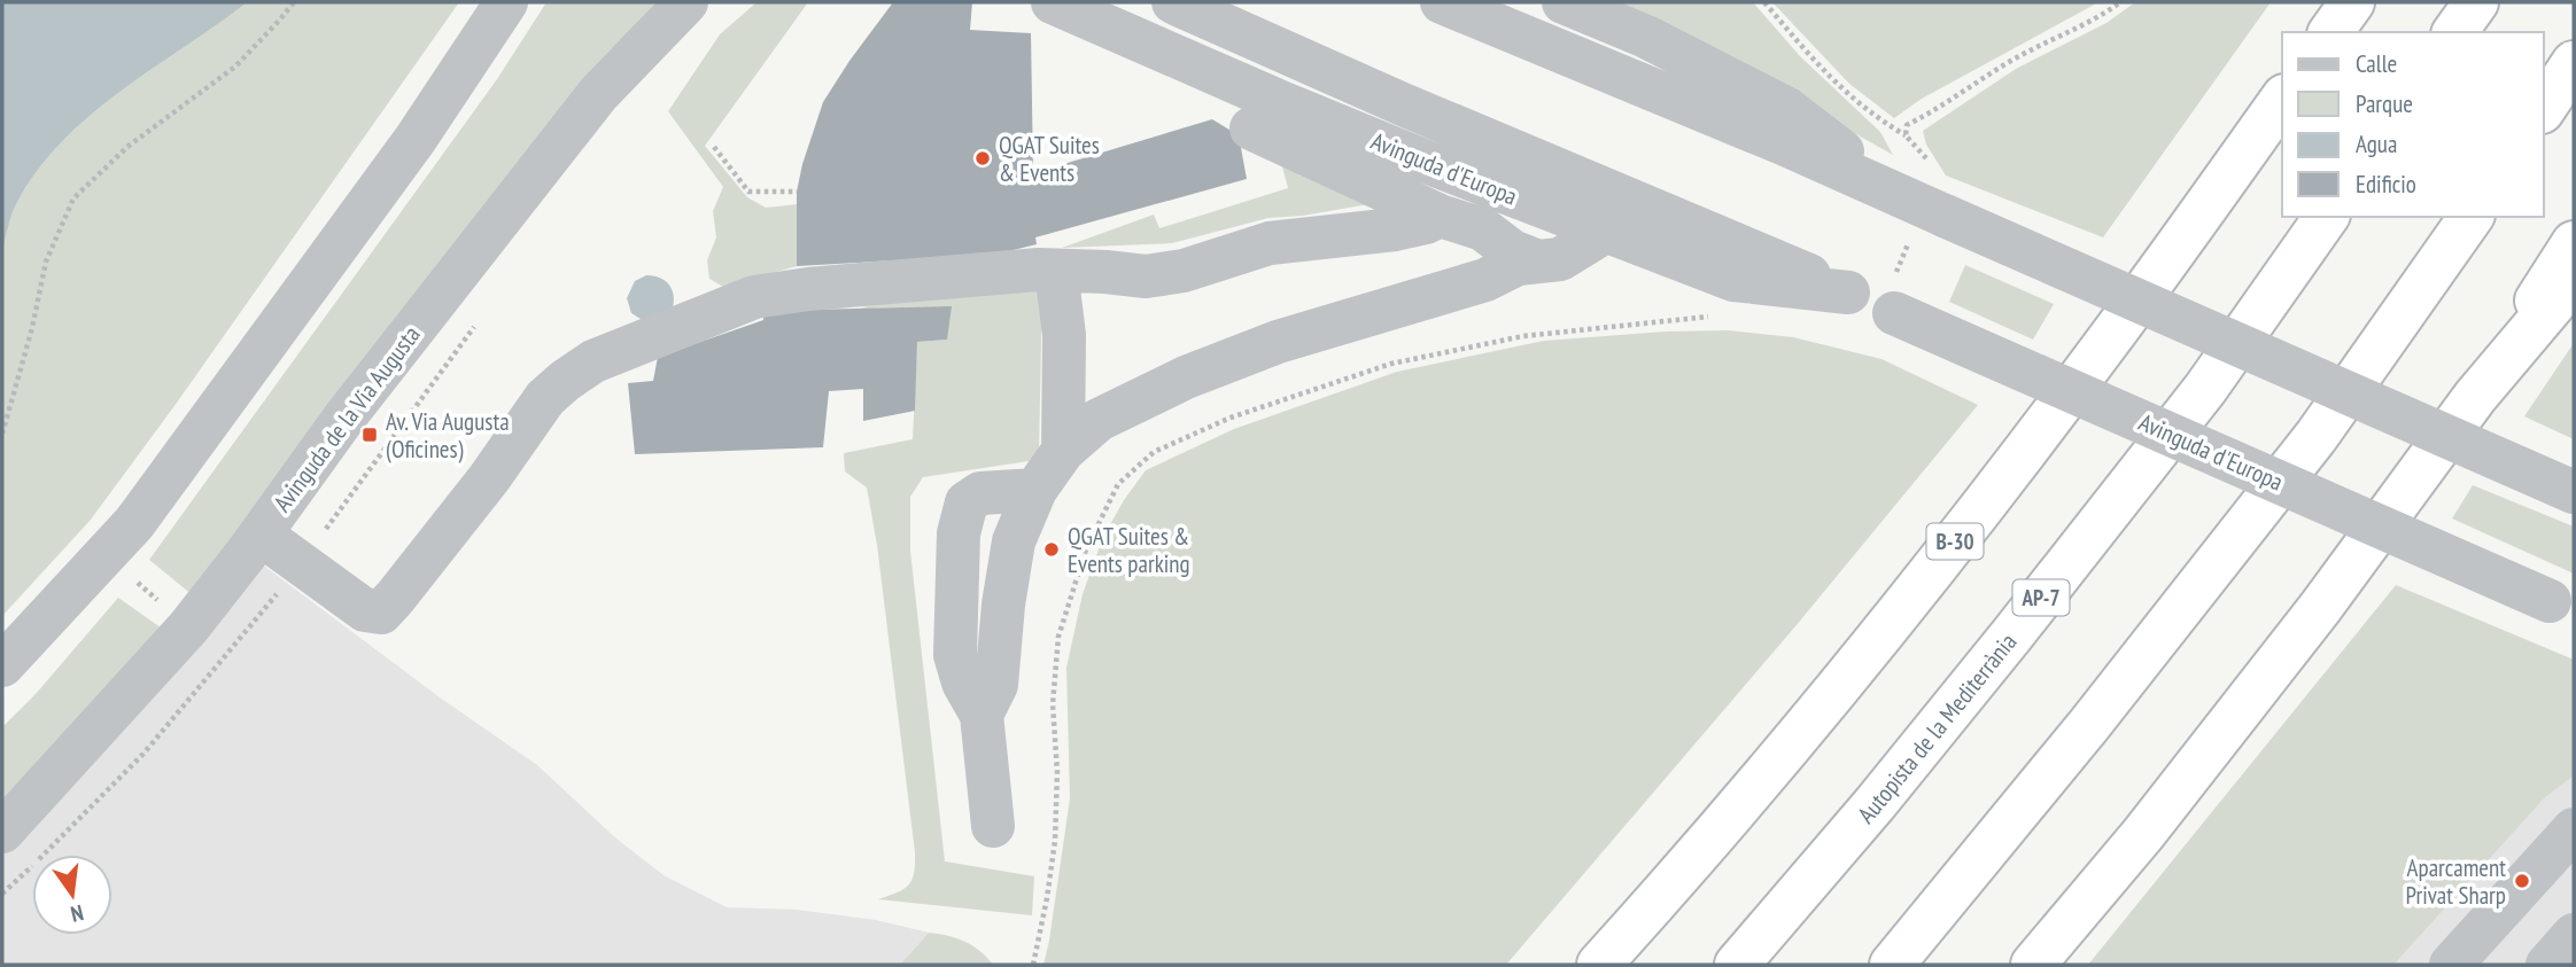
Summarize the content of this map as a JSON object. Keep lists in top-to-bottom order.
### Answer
{
  "streets": {
    "highway": ["B-30", "AP-7", "Autopista de la Mediterrània"],
    "street": ["Avinguda d'Europa", "Avinguda de la Via Augusta"]
  },
  "places": {
    "other": ["QGAT Suites & Events", "QGAT Suites & Events parking", "Aparcament Privat Sharp"],
    "transit": ["Av. Via Augusta (Oficines)"]
  },
  "legend": [
    "Calle",
    "Parque",
    "Agua",
    "Edificio"
  ],
  "north": "bottom"
}
